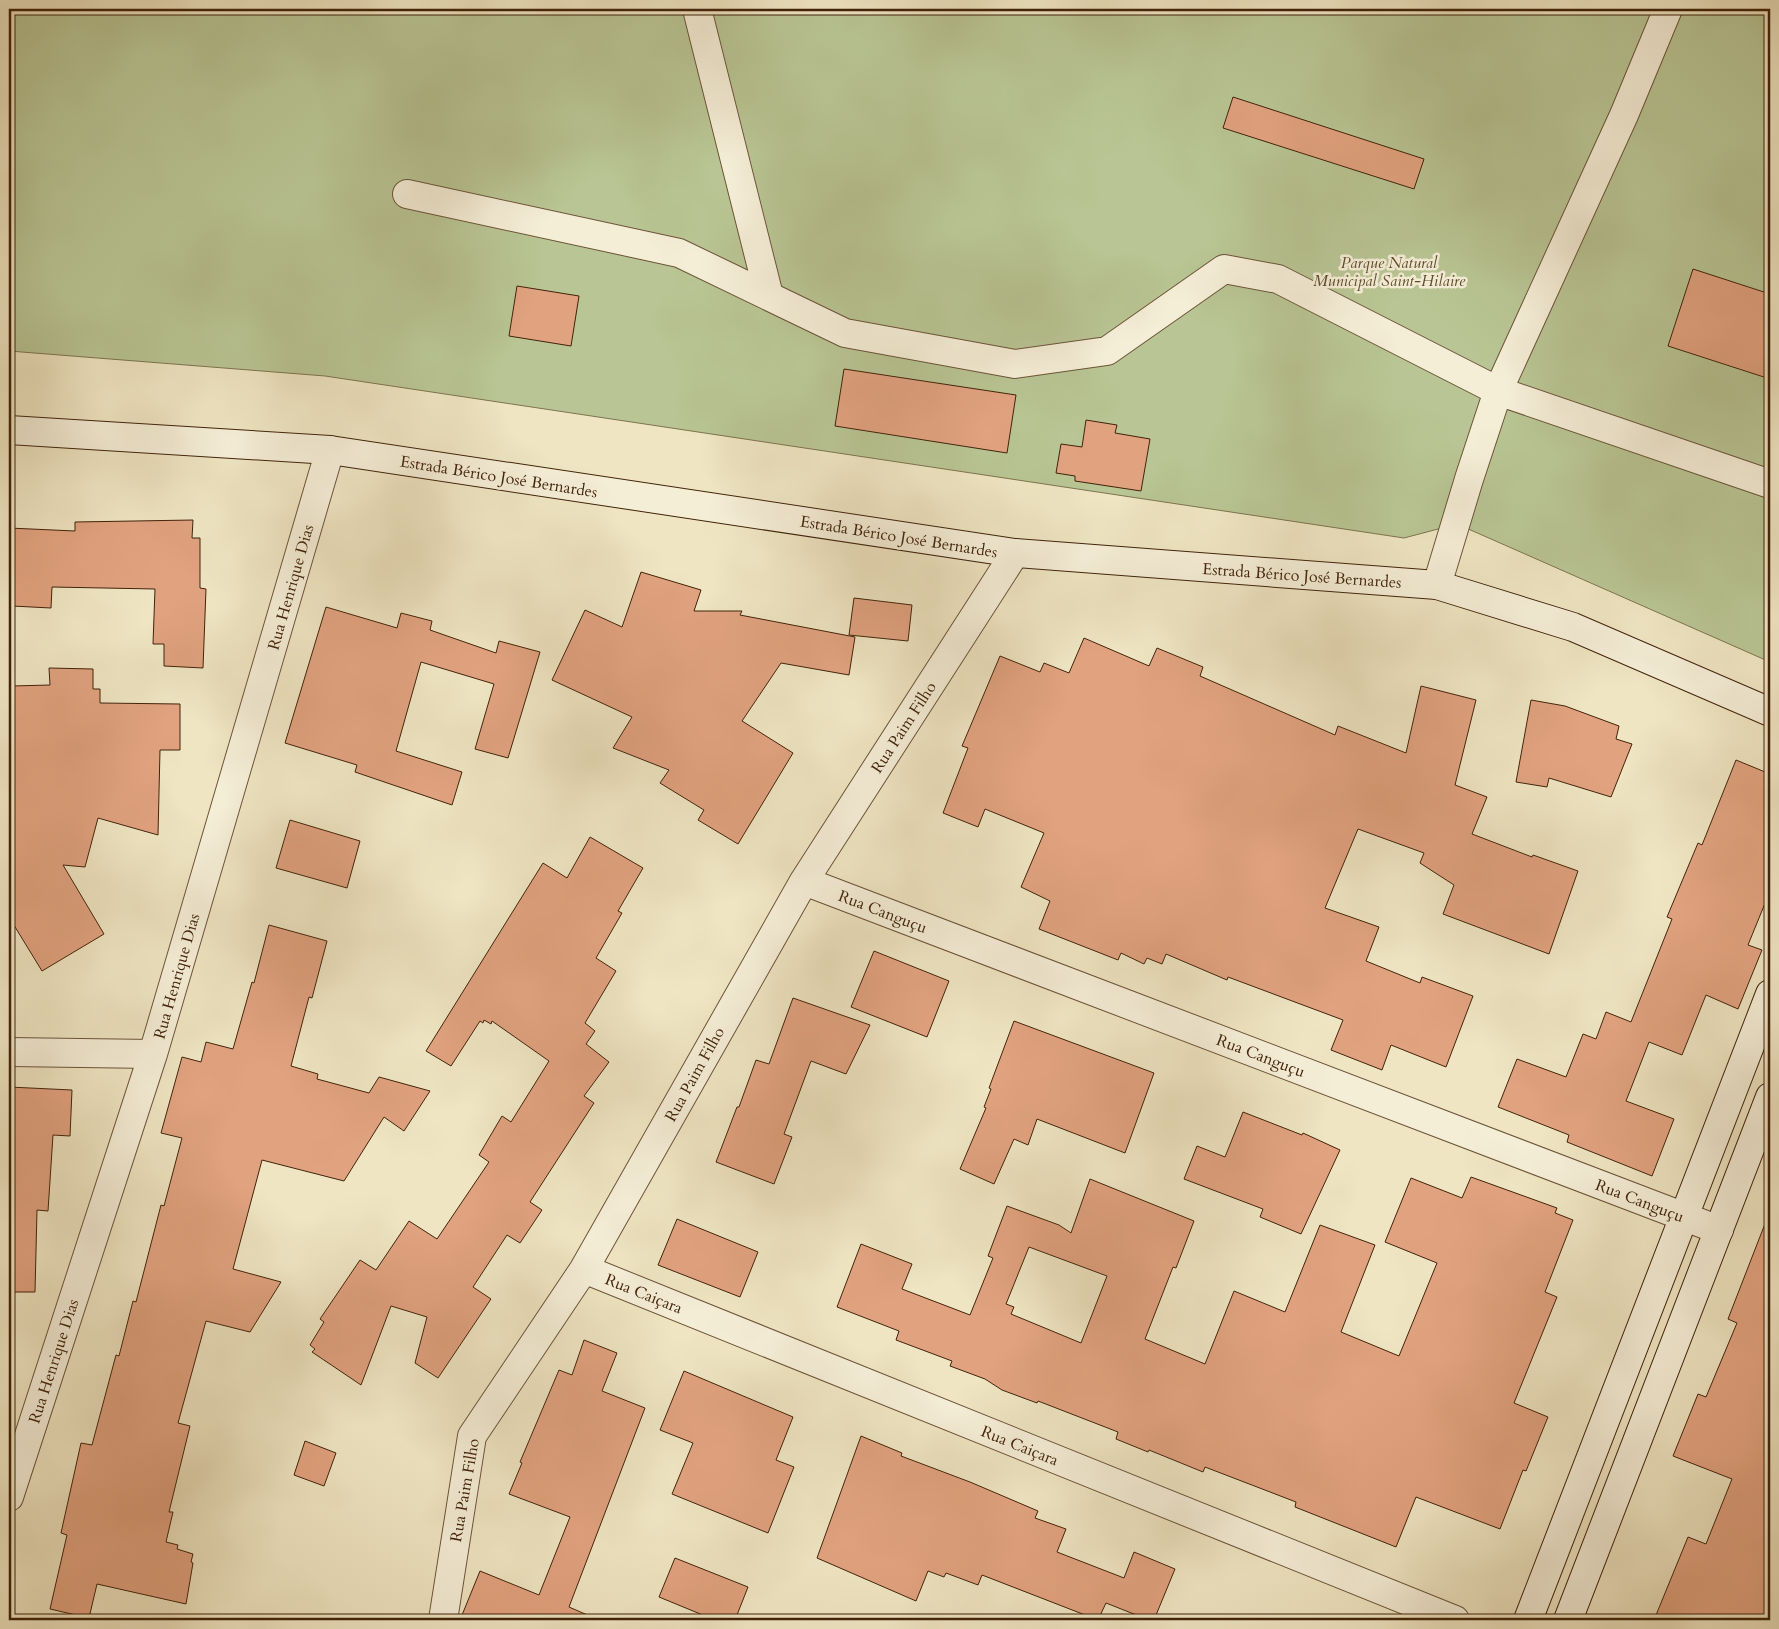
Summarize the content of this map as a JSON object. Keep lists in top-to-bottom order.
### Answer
{
  "streets": {
    "street": [
      "Estrada Bérico José Bernardes",
      "Rua Henrique Dias",
      "Rua Paim Filho",
      "Rua Canguçu",
      "Rua Caiçara"
    ]
  },
  "crossings": [
    ["Estrada Bérico José Bernardes", "Rua Henrique Dias"],
    ["Estrada Bérico José Bernardes", "Rua Paim Filho"],
    ["Rua Paim Filho", "Rua Canguçu"],
    ["Rua Paim Filho", "Rua Caiçara"]
  ],
  "parks": ["Parque Natural Municipal Saint-Hilaire"]
}
